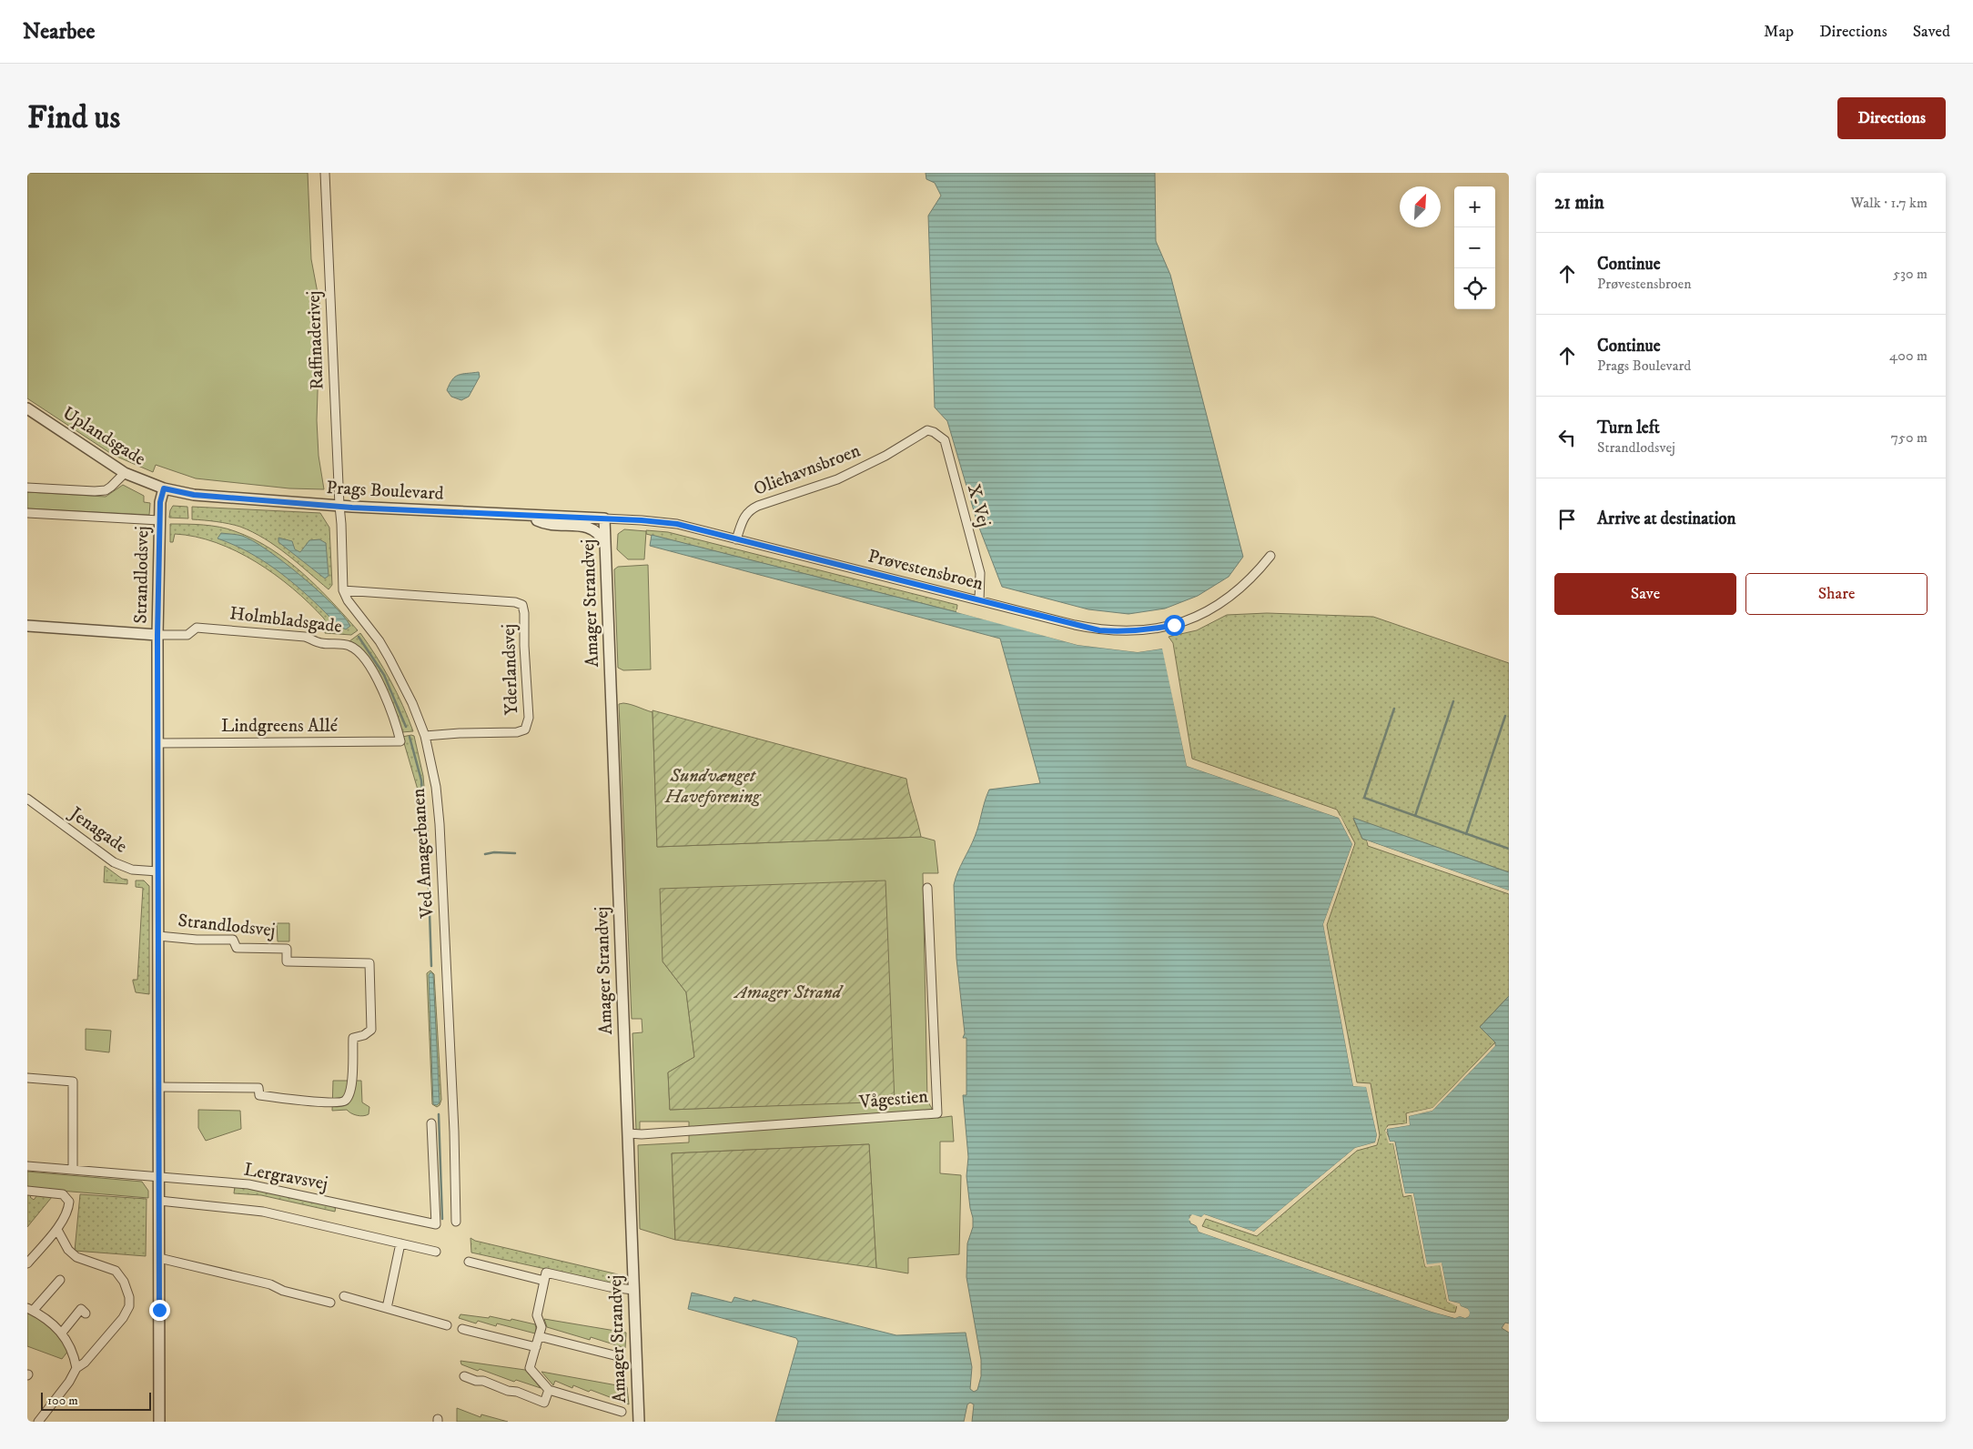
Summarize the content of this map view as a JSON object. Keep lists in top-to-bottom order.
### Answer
{
  "streets": {
    "street": [
      "Raffinaderivej",
      "Uplandsgade",
      "Oliehavnsbroen",
      "Prags Boulevard",
      "X-Vej",
      "Prøvestensbroen",
      "Strandlodsvej",
      "Amager Strandvej",
      "Holmbladsgade",
      "Yderlandsvej",
      "Lindgreens Allé",
      "Jenagade",
      "Ved Amagerbanen",
      "Vågestien",
      "Lergravsvej"
    ]
  },
  "crossings": [
    ["Raffinaderivej", "Prags Boulevard"],
    ["Raffinaderivej", "Ved Amagerbanen"],
    ["Uplandsgade", "Prags Boulevard"],
    ["Uplandsgade", "Strandlodsvej"],
    ["Oliehavnsbroen", "X-Vej"],
    ["Oliehavnsbroen", "Prøvestensbroen"],
    ["Prags Boulevard", "Prøvestensbroen"],
    ["Prags Boulevard", "Strandlodsvej"],
    ["Prags Boulevard", "Amager Strandvej"],
    ["Prags Boulevard", "Ved Amagerbanen"],
    ["X-Vej", "Prøvestensbroen"],
    ["Prøvestensbroen", "Amager Strandvej"],
    ["Strandlodsvej", "Holmbladsgade"],
    ["Strandlodsvej", "Lindgreens Allé"],
    ["Strandlodsvej", "Jenagade"],
    ["Strandlodsvej", "Lergravsvej"],
    ["Amager Strandvej", "Vågestien"],
    ["Holmbladsgade", "Lindgreens Allé"],
    ["Yderlandsvej", "Ved Amagerbanen"]
  ],
  "parks": ["Sundvænget Haveforening", "Amager Strand"],
  "scale_bar": "100 m",
  "north": "top right",
  "page": {
    "header": "Nearbee",
    "nav": ["Map", "Directions", "Saved"],
    "buttons": [
      "Directions",
      ["Save", "Share"]
    ],
    "title": "Find us",
    "heading": ["21 min", "Walk · 1.7 km"],
    "map_buttons": ["+", "−"],
    "list": [
      ["Continue", "Prøvestensbroen", "530 m"],
      ["Continue", "Prags Boulevard", "400 m"],
      ["Turn left", "Strandlodsvej", "750 m"],
      "Arrive at destination"
    ],
    "scale": "100 m"
  }
}
